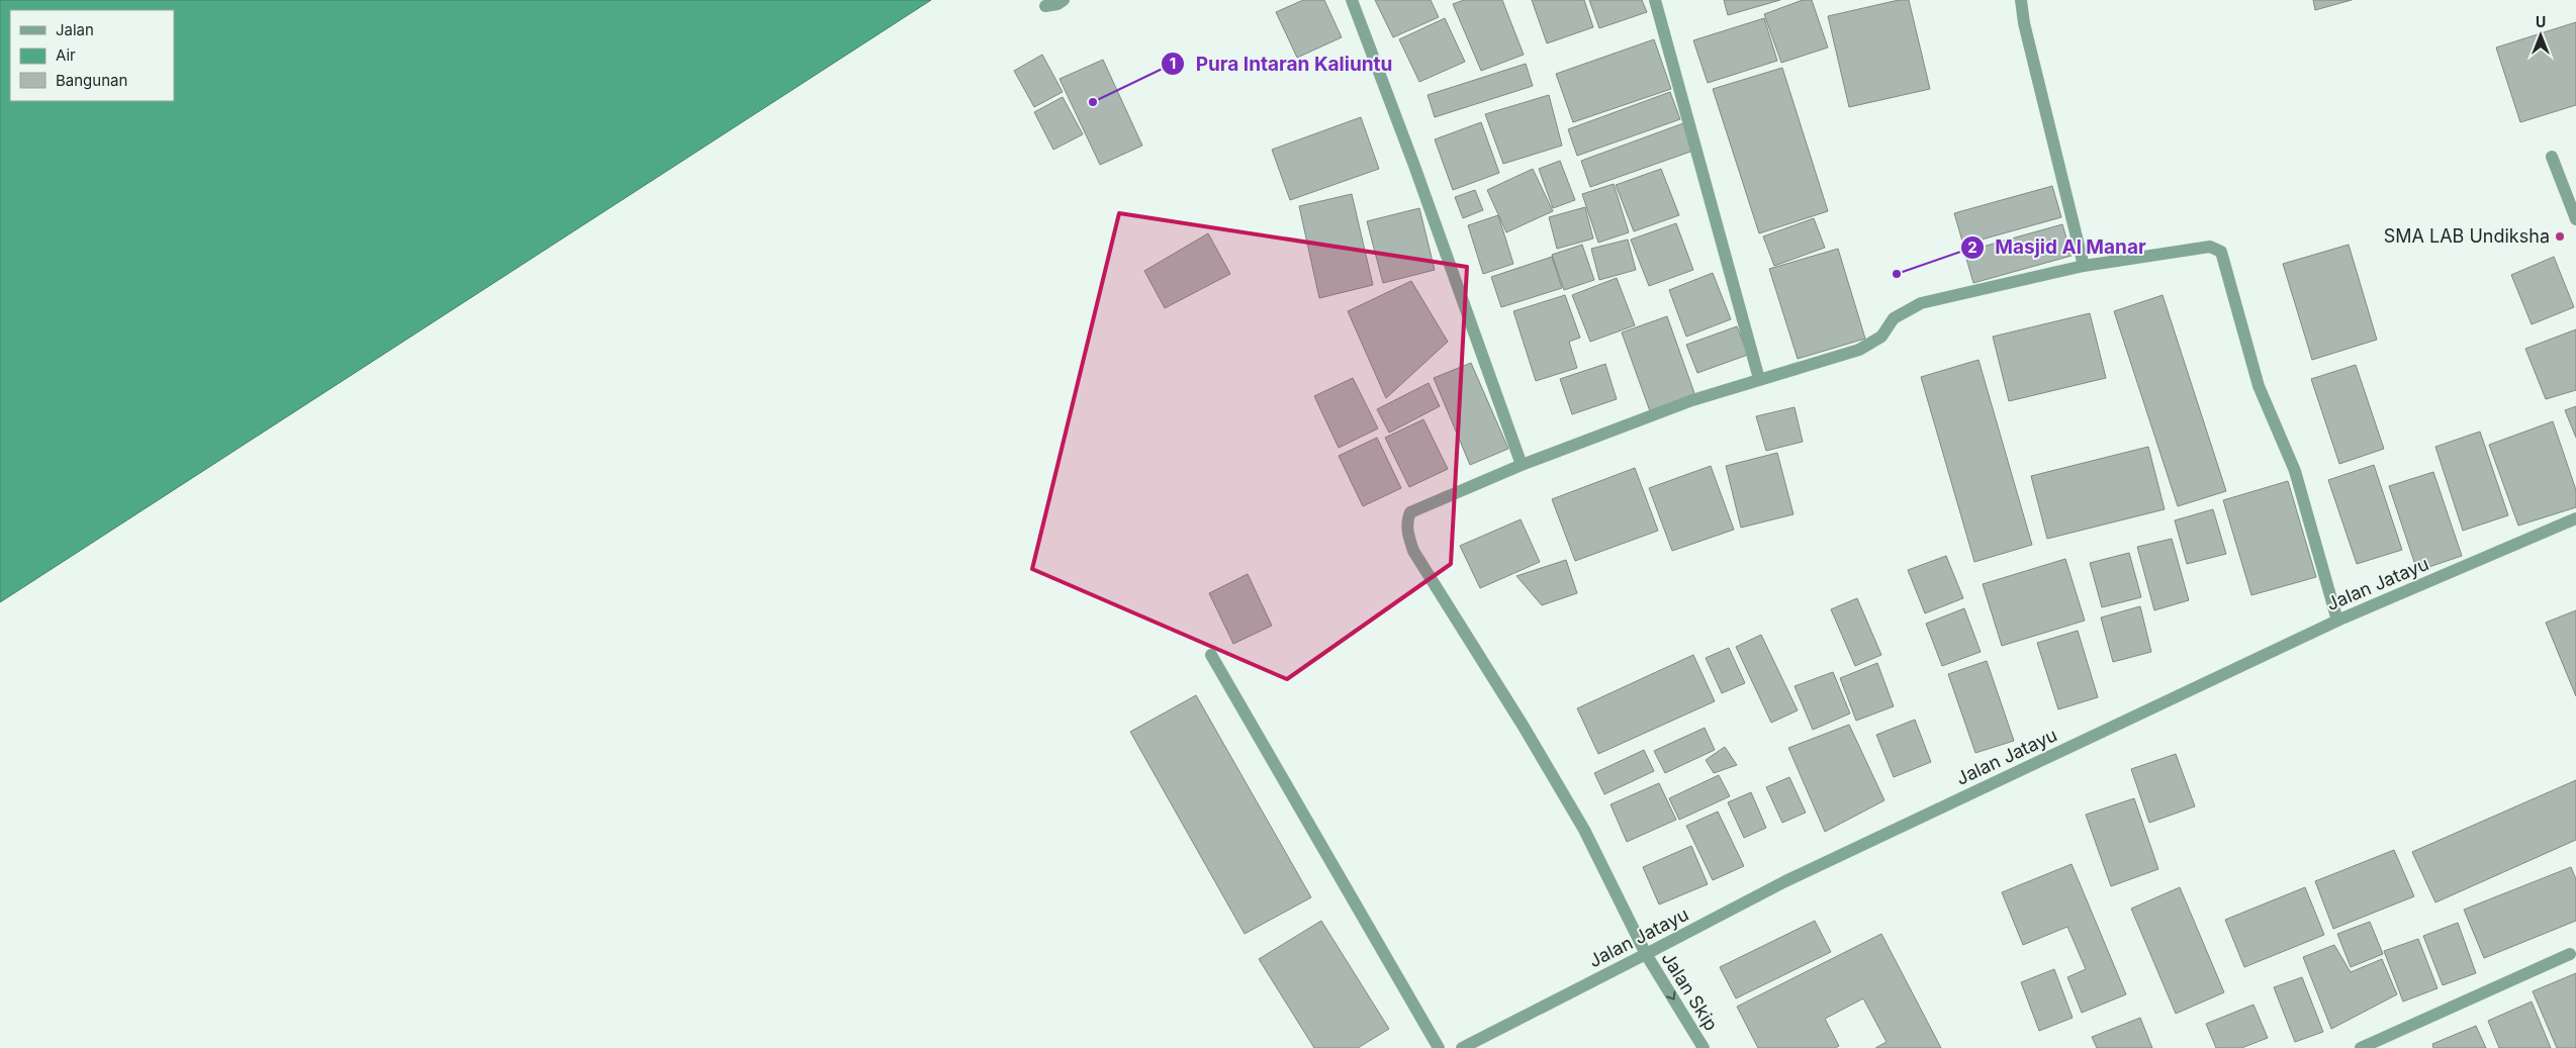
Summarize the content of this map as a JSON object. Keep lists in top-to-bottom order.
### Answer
{
  "streets": {
    "street": ["Jalan Jatayu", "Jalan Skip"]
  },
  "crossings": [
    ["Jalan Jatayu", "Jalan Skip"]
  ],
  "places": ["Pura Intaran Kaliuntu", "SMA LAB Undiksha", "Masjid Al Manar"],
  "legend": ["Jalan", "Air", "Bangunan"],
  "north": "top"
}
